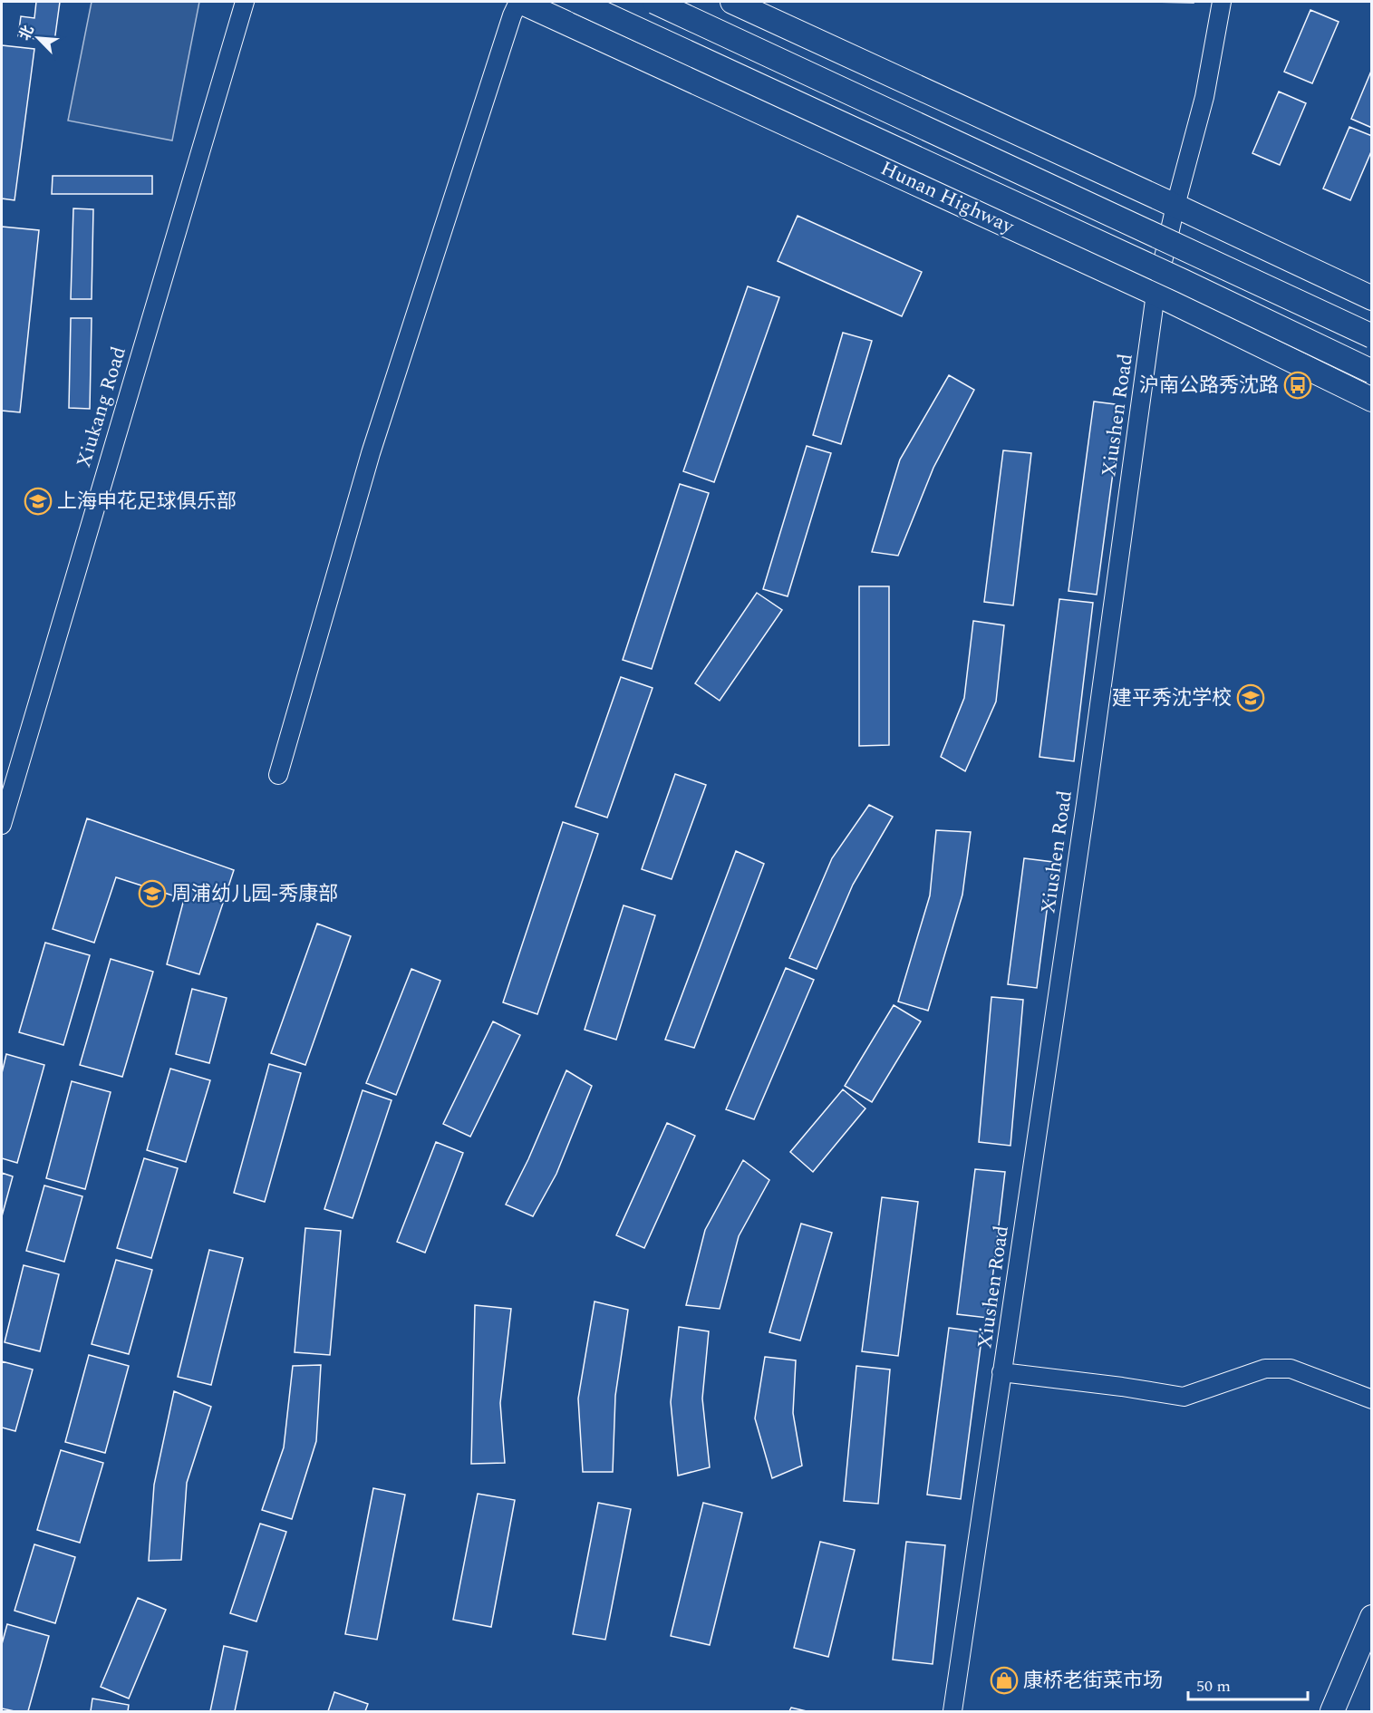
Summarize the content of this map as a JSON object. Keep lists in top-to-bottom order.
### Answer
{
  "streets": {
    "main road": ["Hunan Highway"],
    "street": ["Xiukang Road", "Xiushen Road"]
  },
  "crossings": [
    ["Hunan Highway", "Xiushen Road"]
  ],
  "places": {
    "bus stop": ["沪南公路秀沈路"],
    "school or university": ["上海申花足球俱乐部", "建平秀沈学校", "周浦幼儿园-秀康部"],
    "shop": ["康桥老街菜市场"]
  },
  "scale_bar": "50 m",
  "north": "top left"
}
